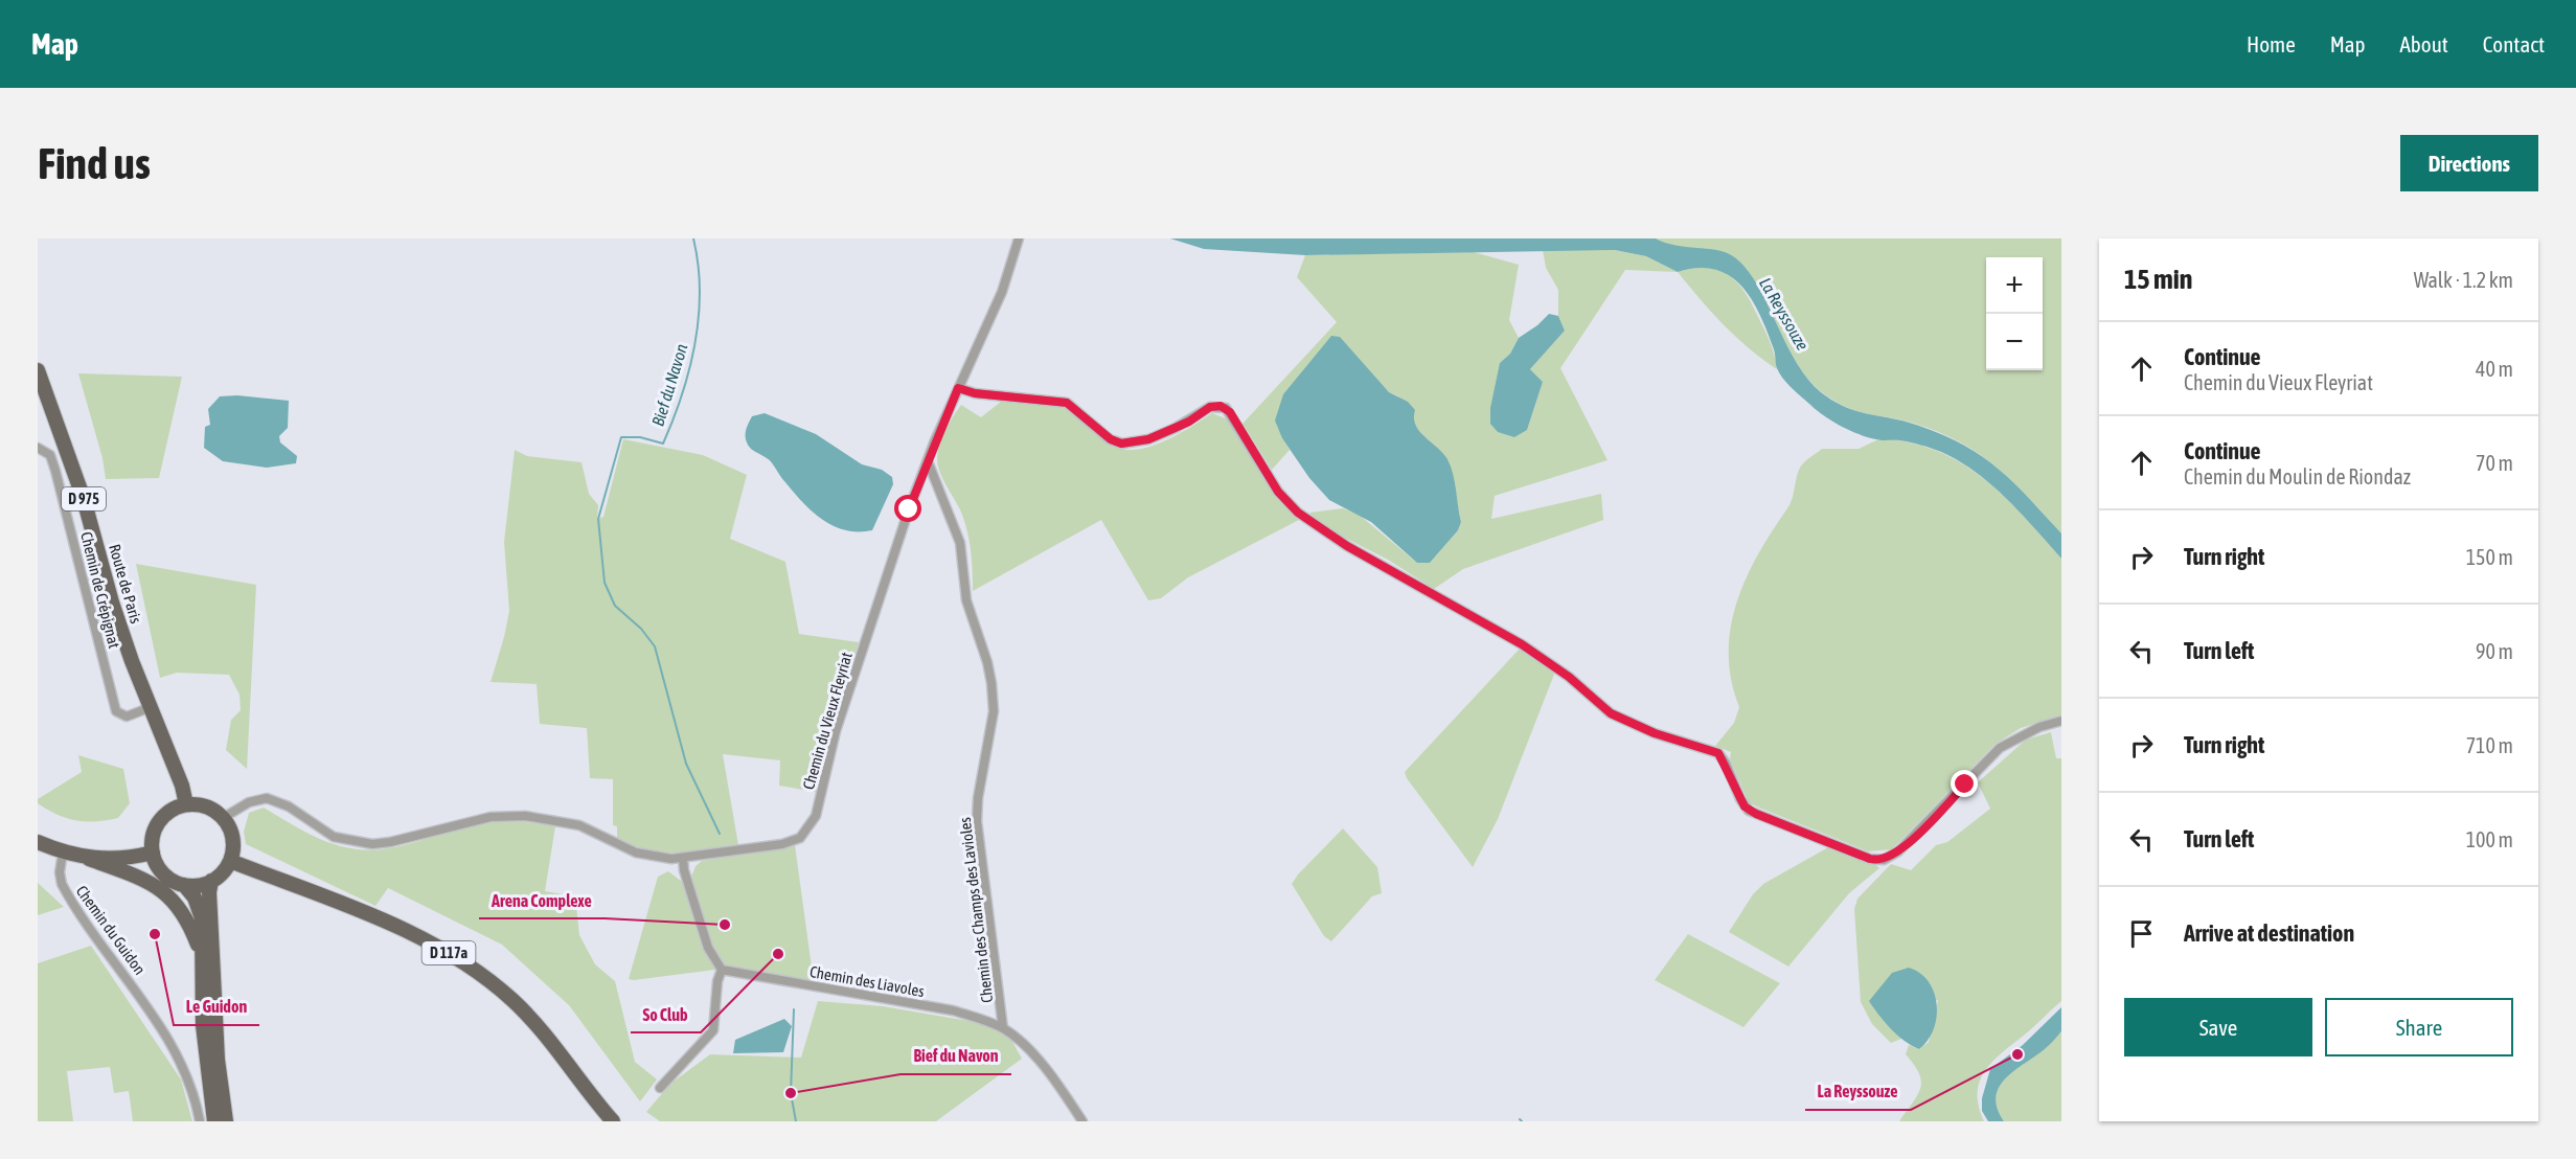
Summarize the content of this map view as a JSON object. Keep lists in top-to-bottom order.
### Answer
{
  "streets": {
    "main road": ["D 975", "Route de Paris", "D 117a"],
    "street": [
      "Chemin de Crépignat",
      "Chemin du Vieux Fleyriat",
      "Chemin des Champs des Lavioles",
      "Chemin du Guidon",
      "Chemin des Liavoles"
    ]
  },
  "crossings": [
    ["Route de Paris", "Chemin de Crépignat"],
    ["Route de Paris", "Chemin du Vieux Fleyriat"],
    ["Route de Paris", "D 117a"],
    ["Chemin du Vieux Fleyriat", "Chemin des Champs des Lavioles"],
    ["Chemin du Vieux Fleyriat", "D 117a"],
    ["Chemin des Champs des Lavioles", "Chemin des Liavoles"]
  ],
  "water": ["La Reyssouze", "Bief du Navon"],
  "places": [
    "Arena Complexe",
    "Le Guidon",
    "So Club",
    "La Reyssouze",
    "Bief du Navon"
  ],
  "page": {
    "header": "Map",
    "nav": [
      "Home",
      "Map",
      "About",
      "Contact"
    ],
    "buttons": [
      "Directions",
      ["Save", "Share"]
    ],
    "title": "Find us",
    "heading": ["15 min", "Walk · 1.2 km"],
    "map_buttons": ["+", "−"],
    "list": [
      ["Continue", "Chemin du Vieux Fleyriat", "40 m"],
      ["Continue", "Chemin du Moulin de Riondaz", "70 m"],
      ["Turn right", "150 m"],
      ["Turn left", "90 m"],
      ["Turn right", "710 m"],
      ["Turn left", "100 m"],
      "Arrive at destination"
    ]
  }
}
